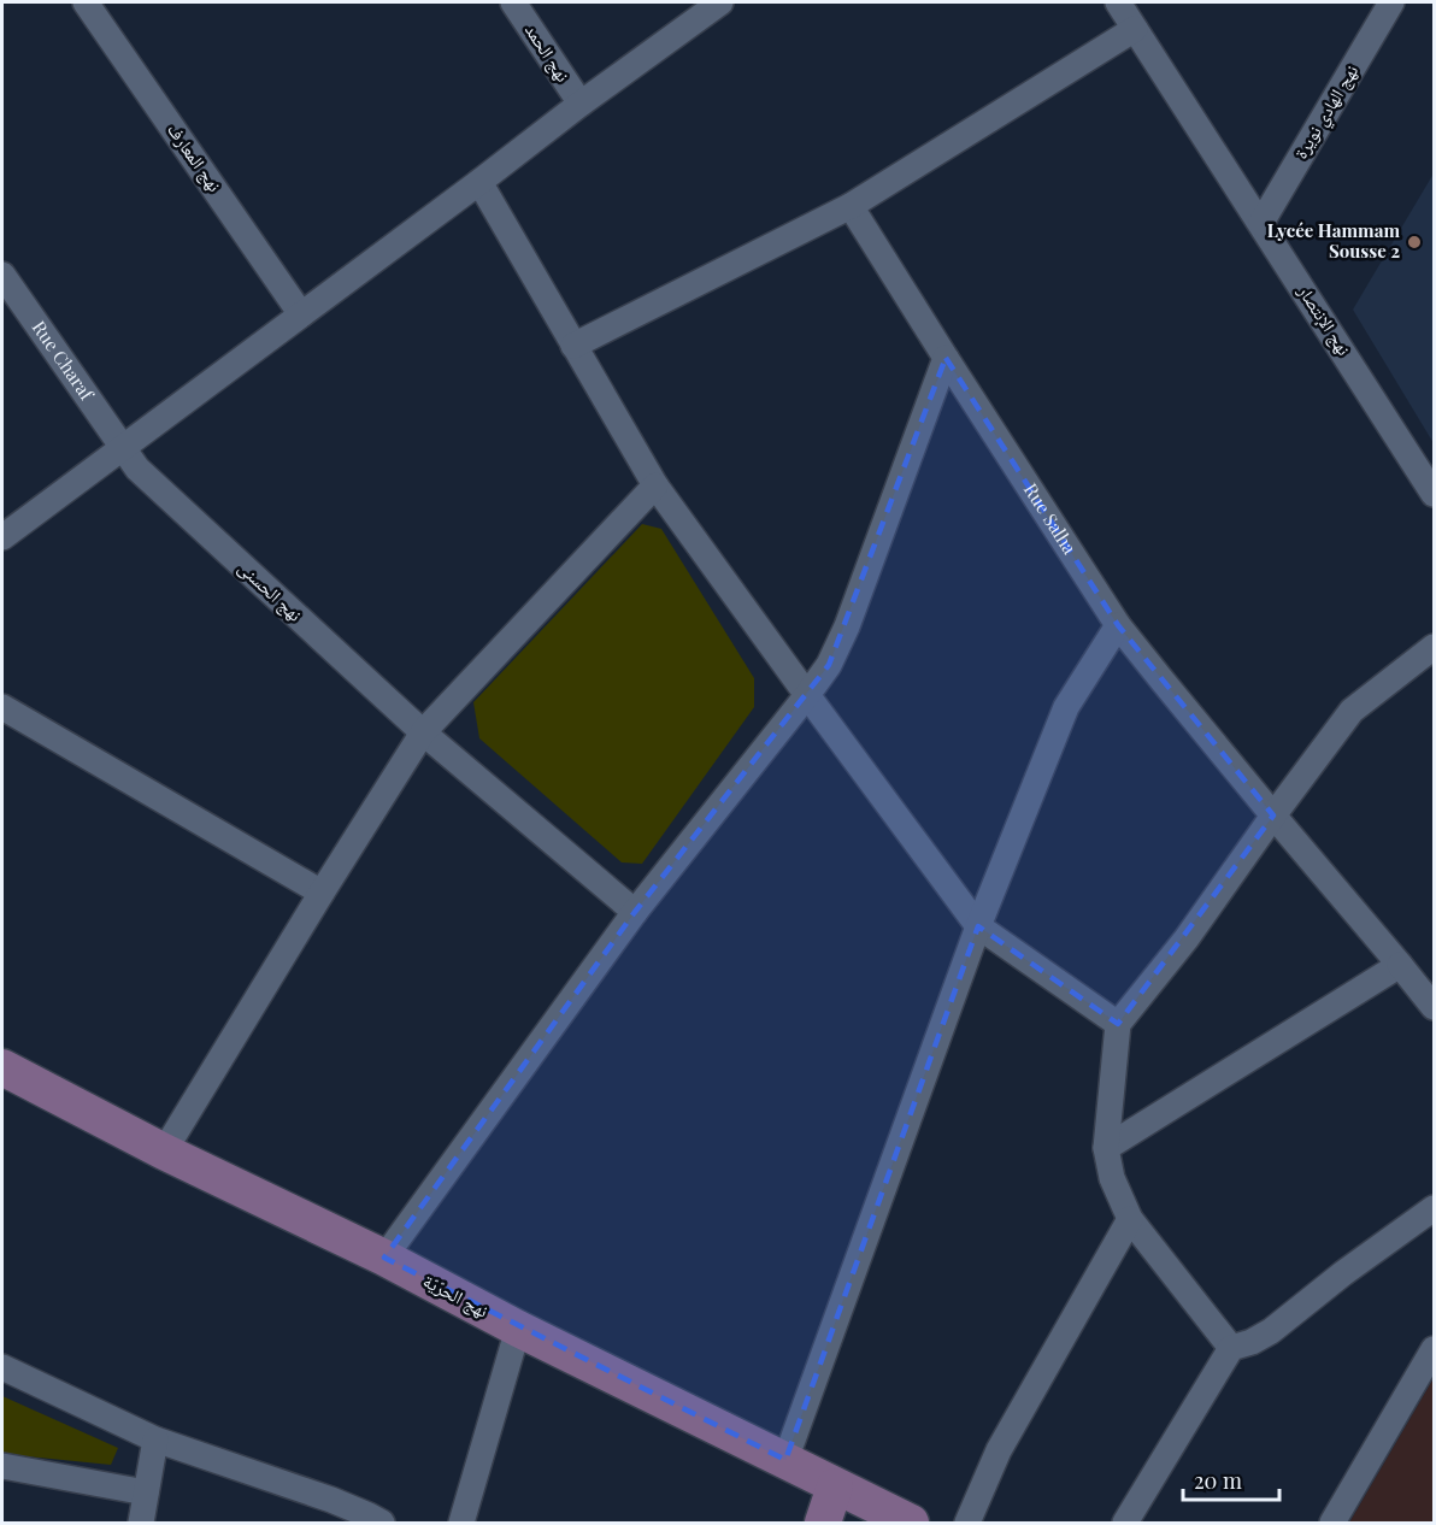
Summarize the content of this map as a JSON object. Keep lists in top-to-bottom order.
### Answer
{
  "streets": {
    "main road": ["نهج الحرّيّة"],
    "street": [
      "نهج الحمد",
      "نهج الهادي نويرة",
      "نهج المعارف",
      "نهج الإنتصار",
      "Rue Charaf",
      "Rue Salha",
      "نهج الحسنى"
    ]
  },
  "crossings": [
    ["نهج الهادي نويرة", "نهج الإنتصار"],
    ["Rue Charaf", "نهج الحسنى"]
  ],
  "places": ["Lycée Hammam Sousse 2"],
  "scale_bar": "20 m"
}
